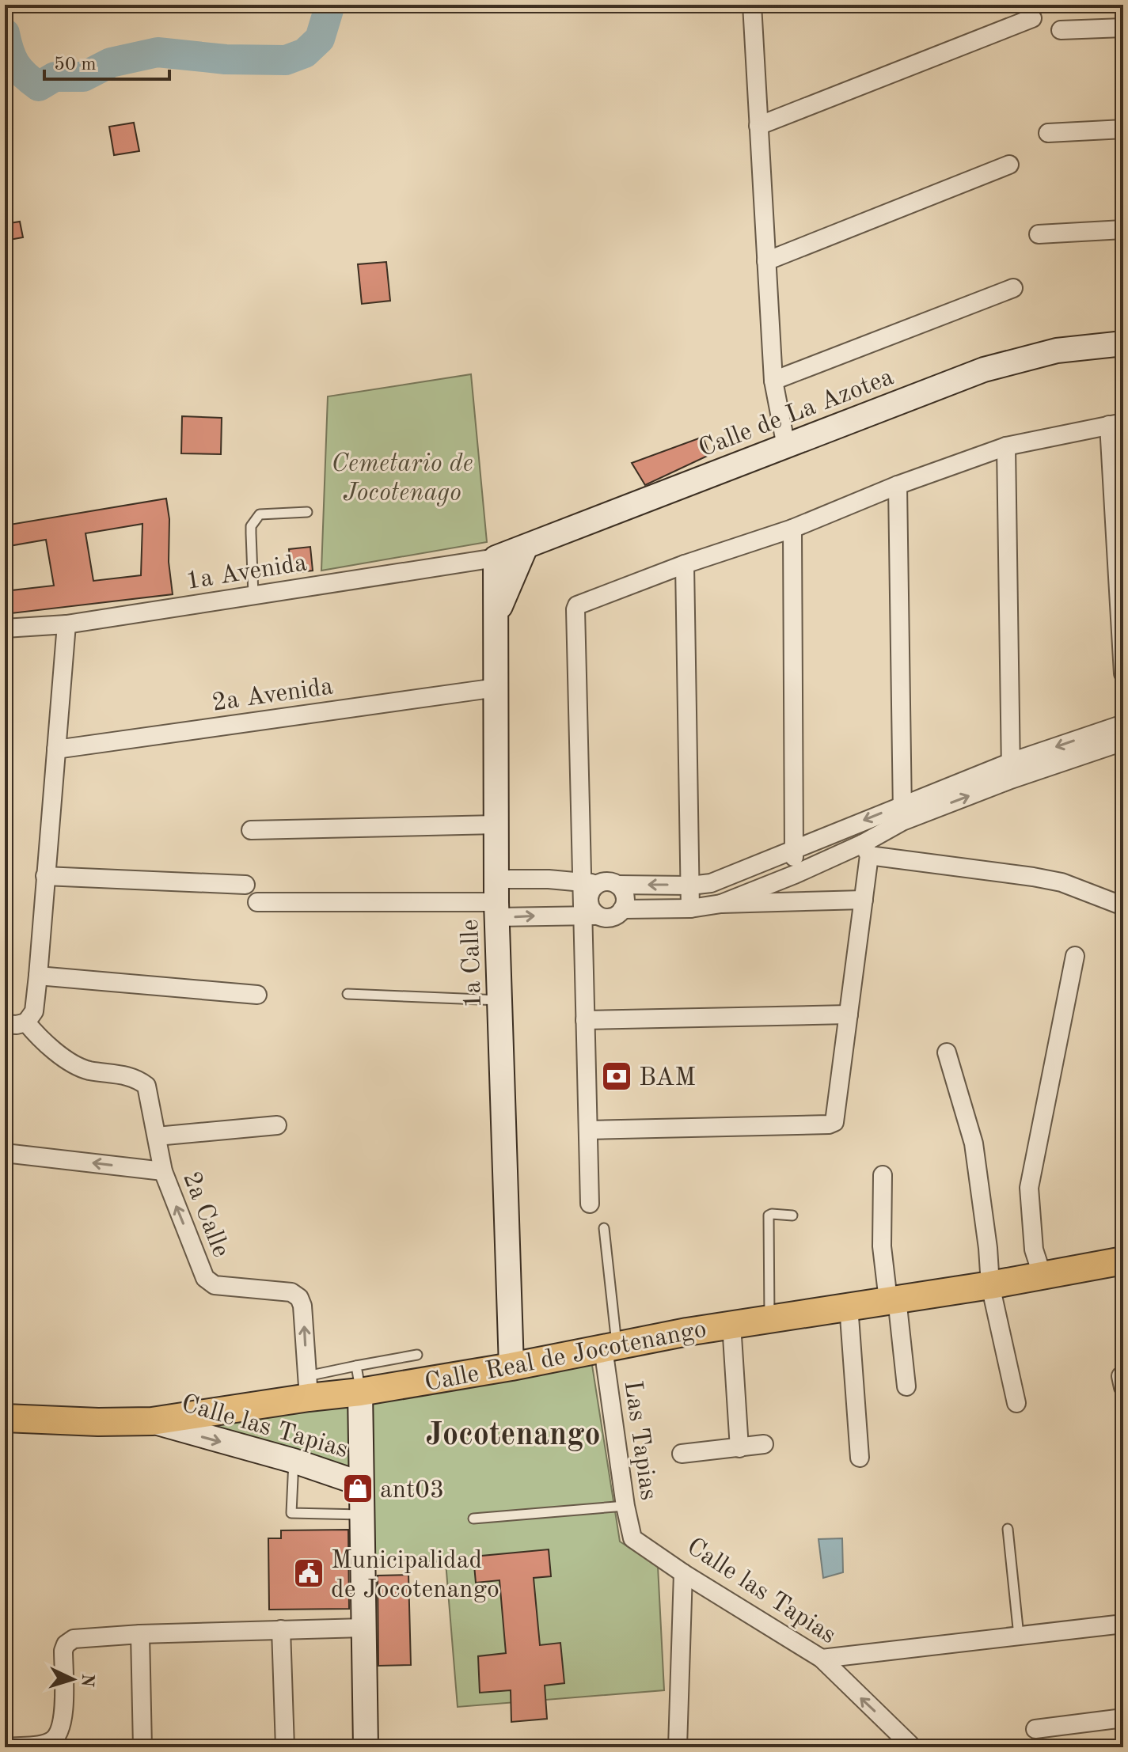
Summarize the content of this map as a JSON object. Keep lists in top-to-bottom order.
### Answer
{
  "streets": {
    "main road": ["Calle Real de Jocotenango"],
    "street": [
      "Calle de La Azotea",
      "1a Avenida",
      "2a Avenida",
      "1a Calle",
      "2a Calle",
      "Calle las Tapias",
      "Las Tapias"
    ]
  },
  "crossings": [
    ["Calle de La Azotea", "1a Avenida"],
    ["Calle de La Azotea", "1a Calle"],
    ["1a Avenida", "1a Calle"],
    ["2a Avenida", "1a Calle"],
    ["1a Calle", "Calle Real de Jocotenango"],
    ["2a Calle", "Calle Real de Jocotenango"],
    ["Calle Real de Jocotenango", "Calle las Tapias"],
    ["Calle Real de Jocotenango", "Las Tapias"],
    ["Calle las Tapias", "Las Tapias"]
  ],
  "one_way": ["2a Calle"],
  "districts": ["Jocotenango"],
  "parks": ["Cemetario de Jocotenago"],
  "places": {
    "bank": ["BAM"],
    "shop": ["ant03"],
    "public building": ["Municipalidad de Jocotenango"]
  },
  "scale_bar": "50 m",
  "north": "right"
}
